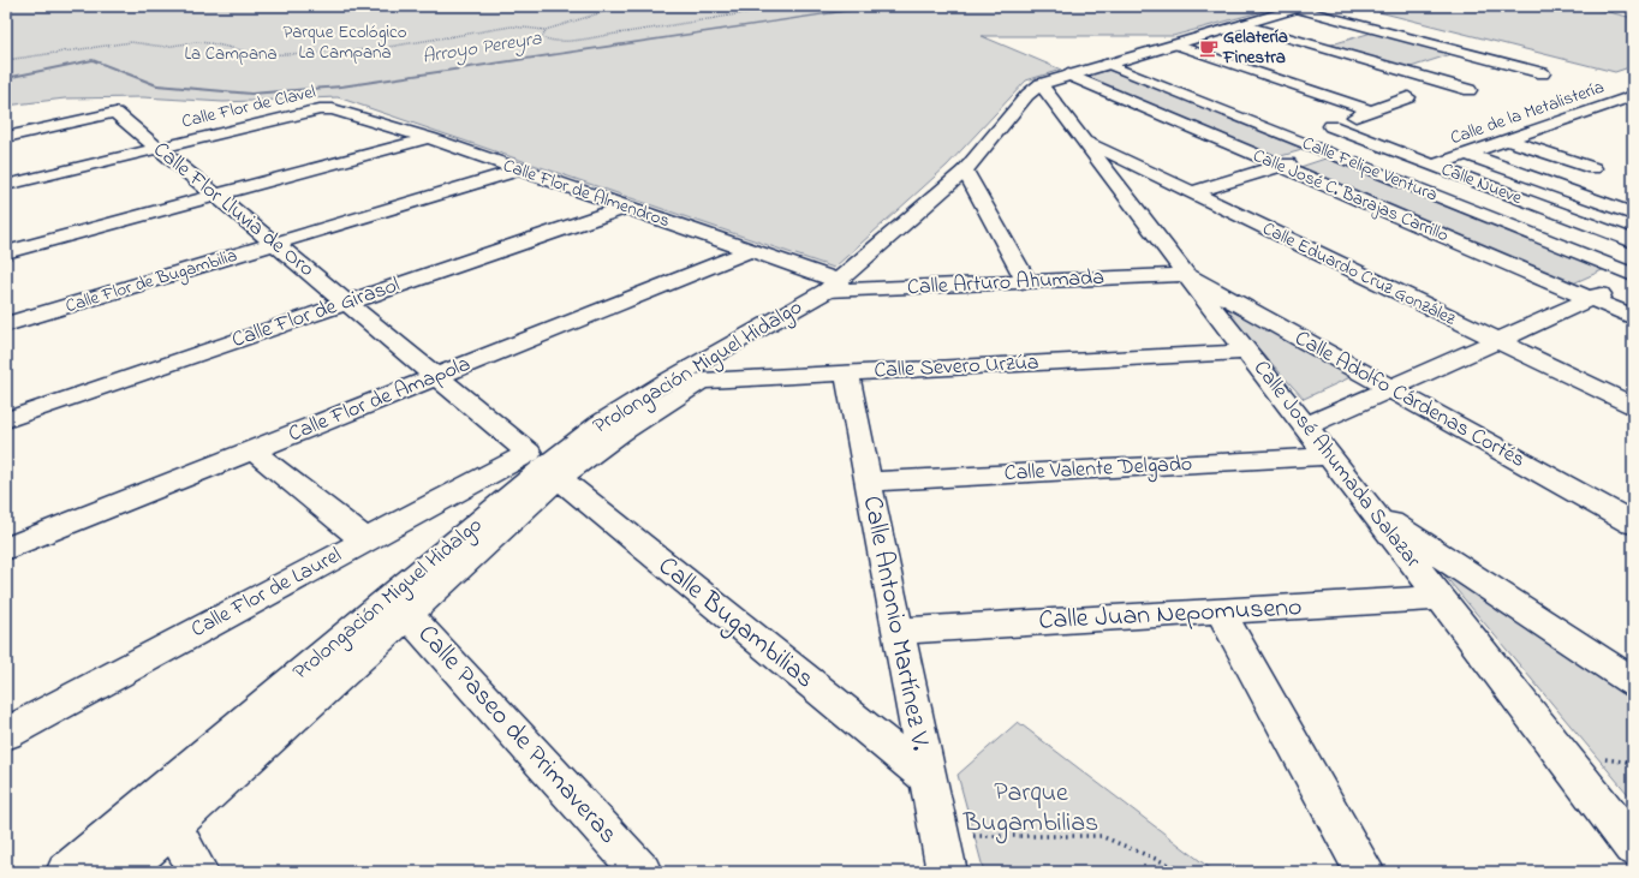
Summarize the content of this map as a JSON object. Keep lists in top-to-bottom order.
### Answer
{
  "streets": {
    "street": [
      "Calle Flor de Clavel",
      "Calle de la Metalistería",
      "Calle Felipe Ventura",
      "Calle Nueve",
      "Calle Flor de Almendros",
      "Calle José C. Barajas Carrillo",
      "Calle Flor Lluvia de Oro",
      "Calle Eduardo Cruz González",
      "Calle Flor de Bugambilia",
      "Calle Arturo Ahumada",
      "Calle Flor de Girasol",
      "Prolongación Miguel Hidalgo",
      "Calle Severo Urzúa",
      "Calle Flor de Amapola",
      "Calle Adolfo Cárdenas Cortés",
      "Calle José Ahumada Salazar",
      "Calle Valente Delgado",
      "Calle Flor de Laurel",
      "Calle Juan Nepomuseno",
      "Calle Bugambilias",
      "Calle Antonio Martínez V.",
      "Calle Paseo de Primaveras"
    ]
  },
  "crossings": [
    ["Calle Flor de Clavel", "Calle Flor de Almendros"],
    ["Calle Flor de Clavel", "Calle Flor Lluvia de Oro"],
    ["Calle de la Metalistería", "Calle Nueve"],
    ["Calle Felipe Ventura", "Prolongación Miguel Hidalgo"],
    ["Calle Flor de Almendros", "Calle Flor de Bugambilia"],
    ["Calle Flor de Almendros", "Calle Arturo Ahumada"],
    ["Calle Flor de Almendros", "Calle Flor de Girasol"],
    ["Calle Flor de Almendros", "Prolongación Miguel Hidalgo"],
    ["Calle Flor de Almendros", "Calle Flor de Amapola"],
    ["Calle José C. Barajas Carrillo", "Prolongación Miguel Hidalgo"],
    ["Calle Flor Lluvia de Oro", "Calle Flor de Bugambilia"],
    ["Calle Flor Lluvia de Oro", "Calle Flor de Girasol"],
    ["Calle Flor Lluvia de Oro", "Prolongación Miguel Hidalgo"],
    ["Calle Flor Lluvia de Oro", "Calle Flor de Amapola"],
    ["Calle Flor Lluvia de Oro", "Calle Flor de Laurel"],
    ["Calle Flor Lluvia de Oro", "Calle Bugambilias"],
    ["Calle Eduardo Cruz González", "Calle José Ahumada Salazar"],
    ["Calle Arturo Ahumada", "Prolongación Miguel Hidalgo"],
    ["Calle Arturo Ahumada", "Calle Adolfo Cárdenas Cortés"],
    ["Calle Arturo Ahumada", "Calle José Ahumada Salazar"],
    ["Prolongación Miguel Hidalgo", "Calle Severo Urzúa"],
    ["Prolongación Miguel Hidalgo", "Calle José Ahumada Salazar"],
    ["Prolongación Miguel Hidalgo", "Calle Flor de Laurel"],
    ["Prolongación Miguel Hidalgo", "Calle Bugambilias"],
    ["Prolongación Miguel Hidalgo", "Calle Paseo de Primaveras"],
    ["Calle Severo Urzúa", "Calle José Ahumada Salazar"],
    ["Calle Severo Urzúa", "Calle Antonio Martínez V."],
    ["Calle Adolfo Cárdenas Cortés", "Calle José Ahumada Salazar"],
    ["Calle José Ahumada Salazar", "Calle Valente Delgado"],
    ["Calle José Ahumada Salazar", "Calle Juan Nepomuseno"],
    ["Calle Valente Delgado", "Calle Antonio Martínez V."],
    ["Calle Flor de Laurel", "Calle Bugambilias"],
    ["Calle Juan Nepomuseno", "Calle Antonio Martínez V."],
    ["Calle Bugambilias", "Calle Antonio Martínez V."]
  ],
  "water": ["Arroyo Pereyra"],
  "parks": ["Parque Ecológico La Campana", "La Campana", "Parque Bugambilias"],
  "places": {
    "cafe": ["Gelatería Finestra"]
  }
}
